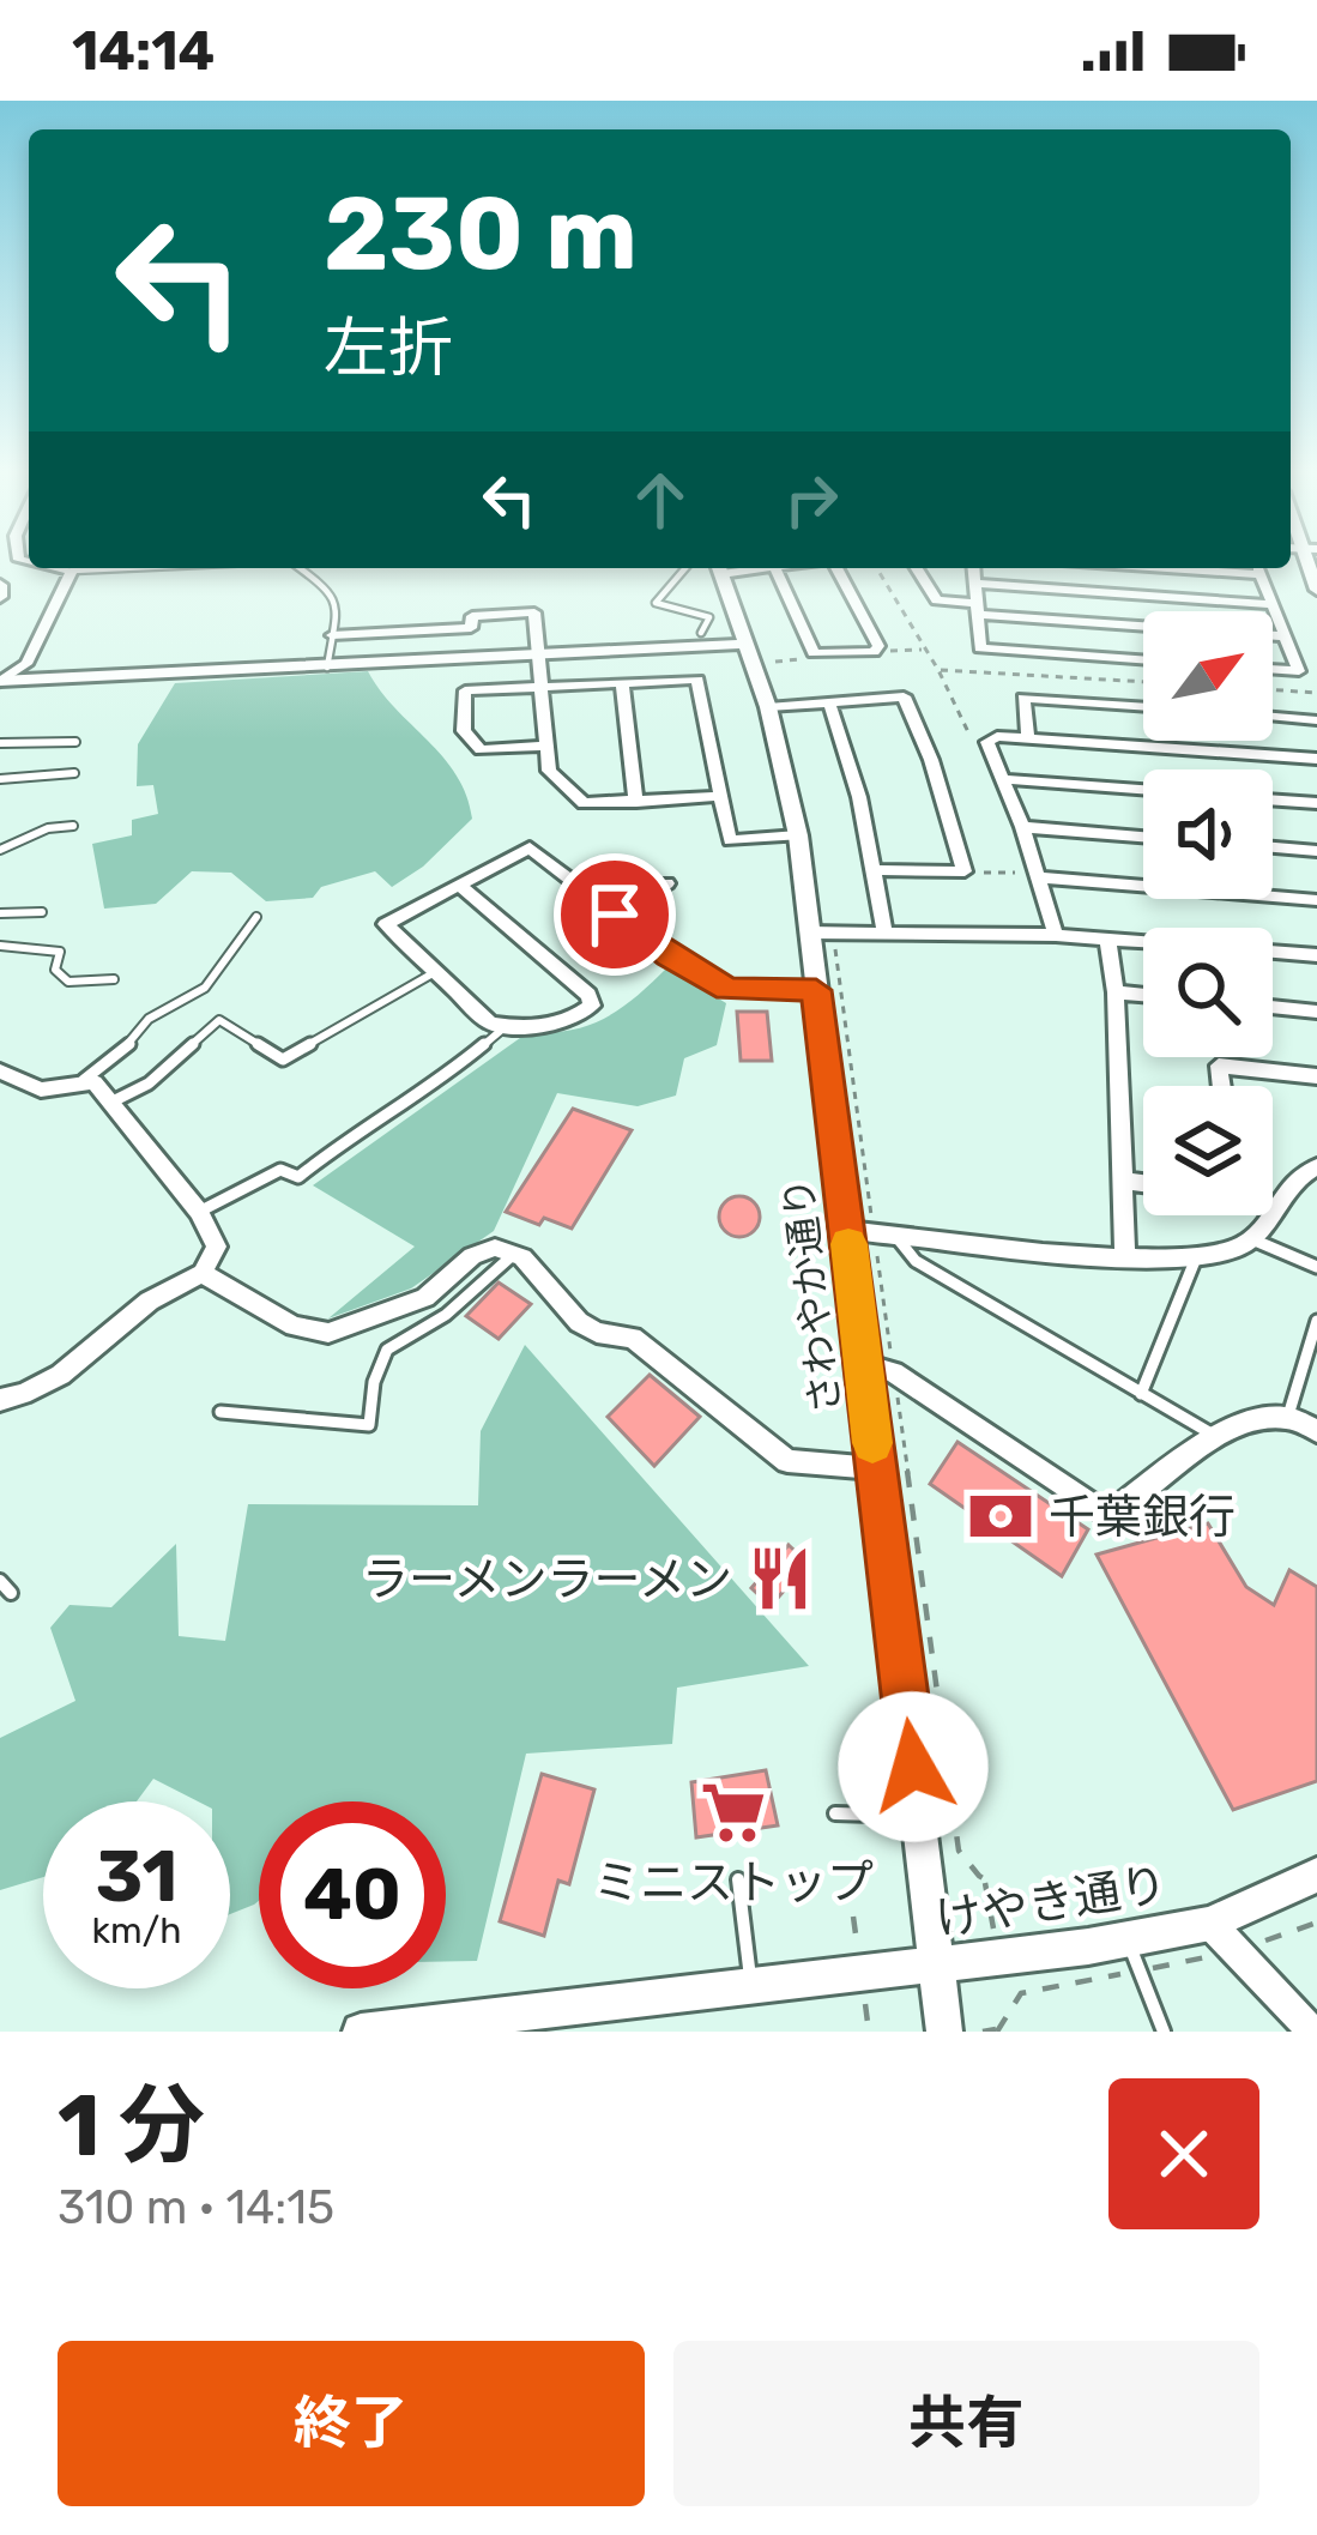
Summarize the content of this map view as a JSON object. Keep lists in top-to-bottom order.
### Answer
{
  "streets": {
    "street": ["さわやか通り", "けやき通り"]
  },
  "crossings": [
    ["さわやか通り", "けやき通り"]
  ],
  "places": {
    "bank": ["千葉銀行"],
    "restaurant": ["ラーメンラーメン"],
    "supermarket": ["ミニストップ"]
  },
  "north": "top right",
  "page": {
    "status": "14:14",
    "turn": ["230 m", "左折"],
    "speed": "31 km/h",
    "limit": "40",
    "heading": ["1 分", "310 m · 14:15"],
    "buttons": ["終了", "共有"]
  }
}
